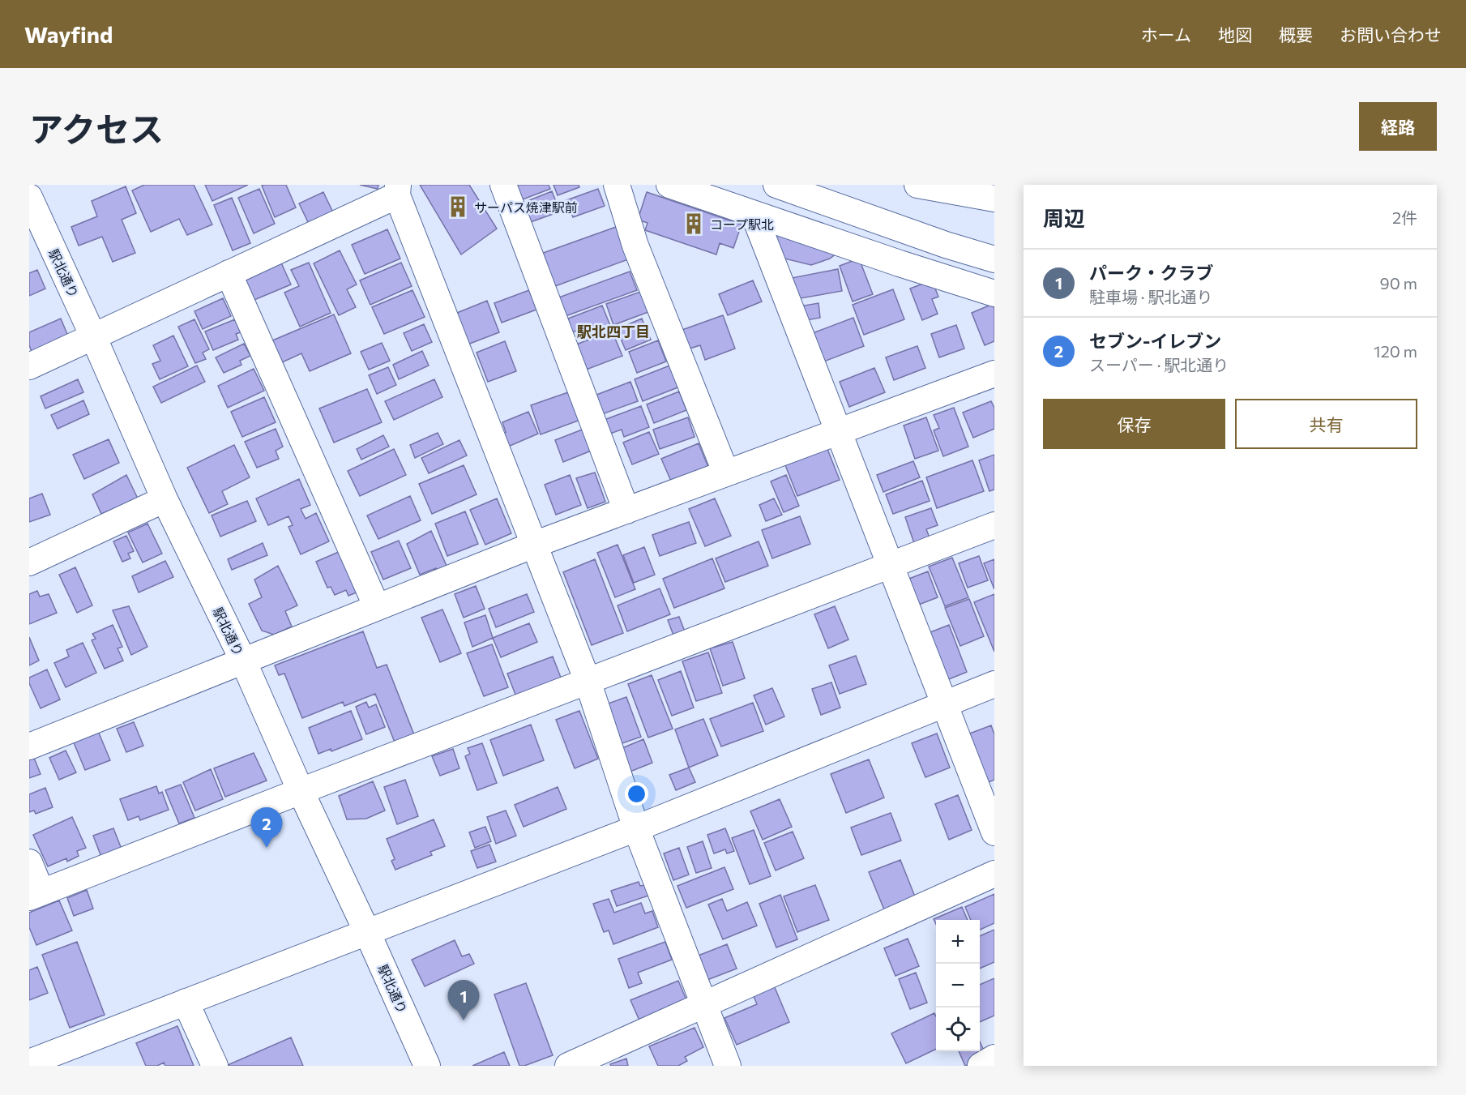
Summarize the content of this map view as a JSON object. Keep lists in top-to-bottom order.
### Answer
{
  "streets": {
    "street": ["駅北通り"]
  },
  "districts": ["駅北四丁目"],
  "places": {
    "building": ["サーパス焼津駅前", "コープ駅北"]
  },
  "page": {
    "header": "Wayfind",
    "nav": [
      "ホーム",
      "地図",
      "概要",
      "お問い合わせ"
    ],
    "title": "アクセス",
    "buttons": [
      "経路",
      ["保存", "共有"]
    ],
    "heading": ["周辺", "2件"],
    "list": [
      {
        "mark": "1",
        "name": "パーク・クラブ",
        "note": "駐車場 · 駅北通り",
        "value": "90 m"
      },
      {
        "mark": "2",
        "name": "セブン-イレブン",
        "note": "スーパー · 駅北通り",
        "value": "120 m"
      }
    ],
    "pins": ["2", "1"],
    "map_buttons": ["+", "−"]
  }
}
